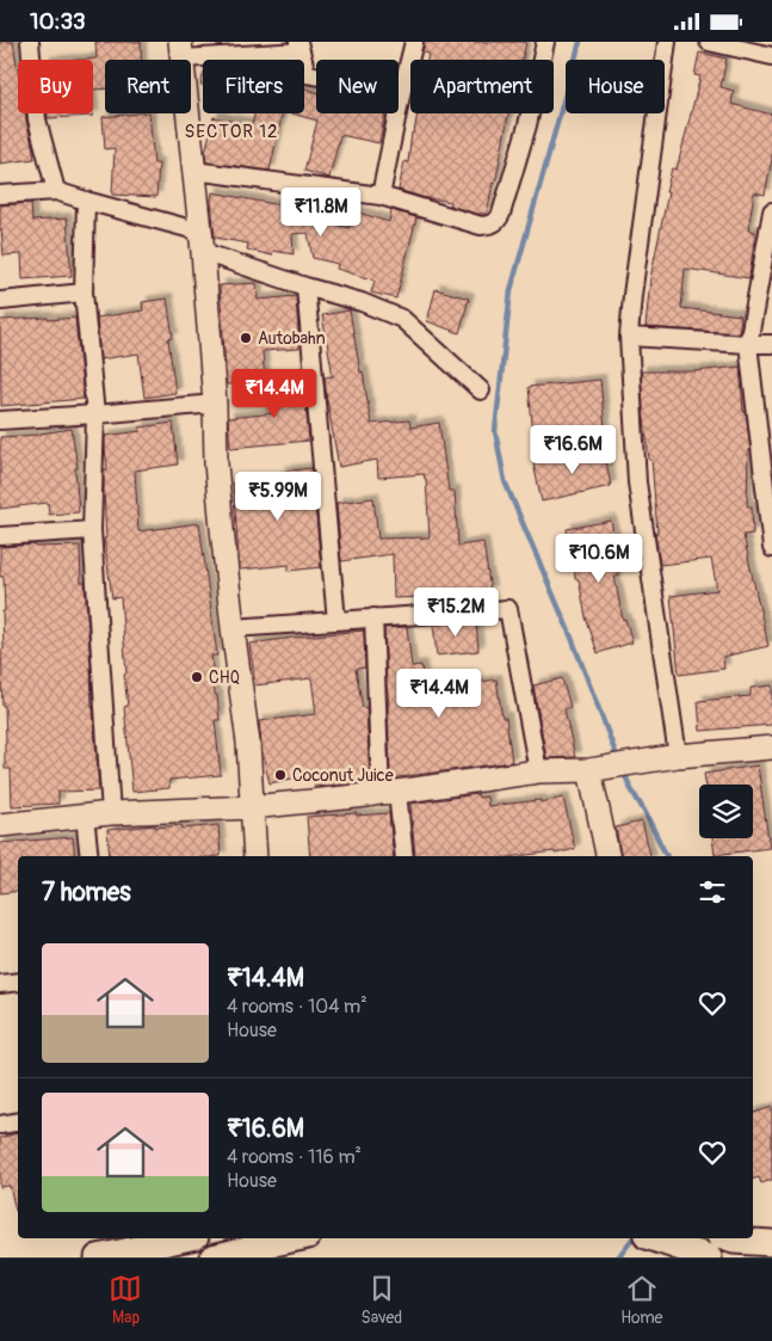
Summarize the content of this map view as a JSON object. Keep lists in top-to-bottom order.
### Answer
{
  "districts": ["SECTOR 12"],
  "places": ["Autobahn", "CHQ", "Coconut Juice"],
  "page": {
    "status": "10:33",
    "chip": [
      "Buy",
      "Rent",
      "Filters",
      "New",
      "Apartment",
      "House"
    ],
    "price": [
      "₹11.8M",
      "₹14.4M",
      "₹16.6M",
      "₹5.99M",
      "₹10.6M",
      "₹15.2M",
      "₹14.4M"
    ],
    "heading": "7 homes",
    "list": [
      {
        "name": "₹14.4M",
        "note": "4 rooms · 104 m² · House"
      },
      {
        "name": "₹16.6M",
        "note": "4 rooms · 116 m² · House"
      }
    ],
    "tabs": ["Map", "Saved", "Home"]
  }
}
